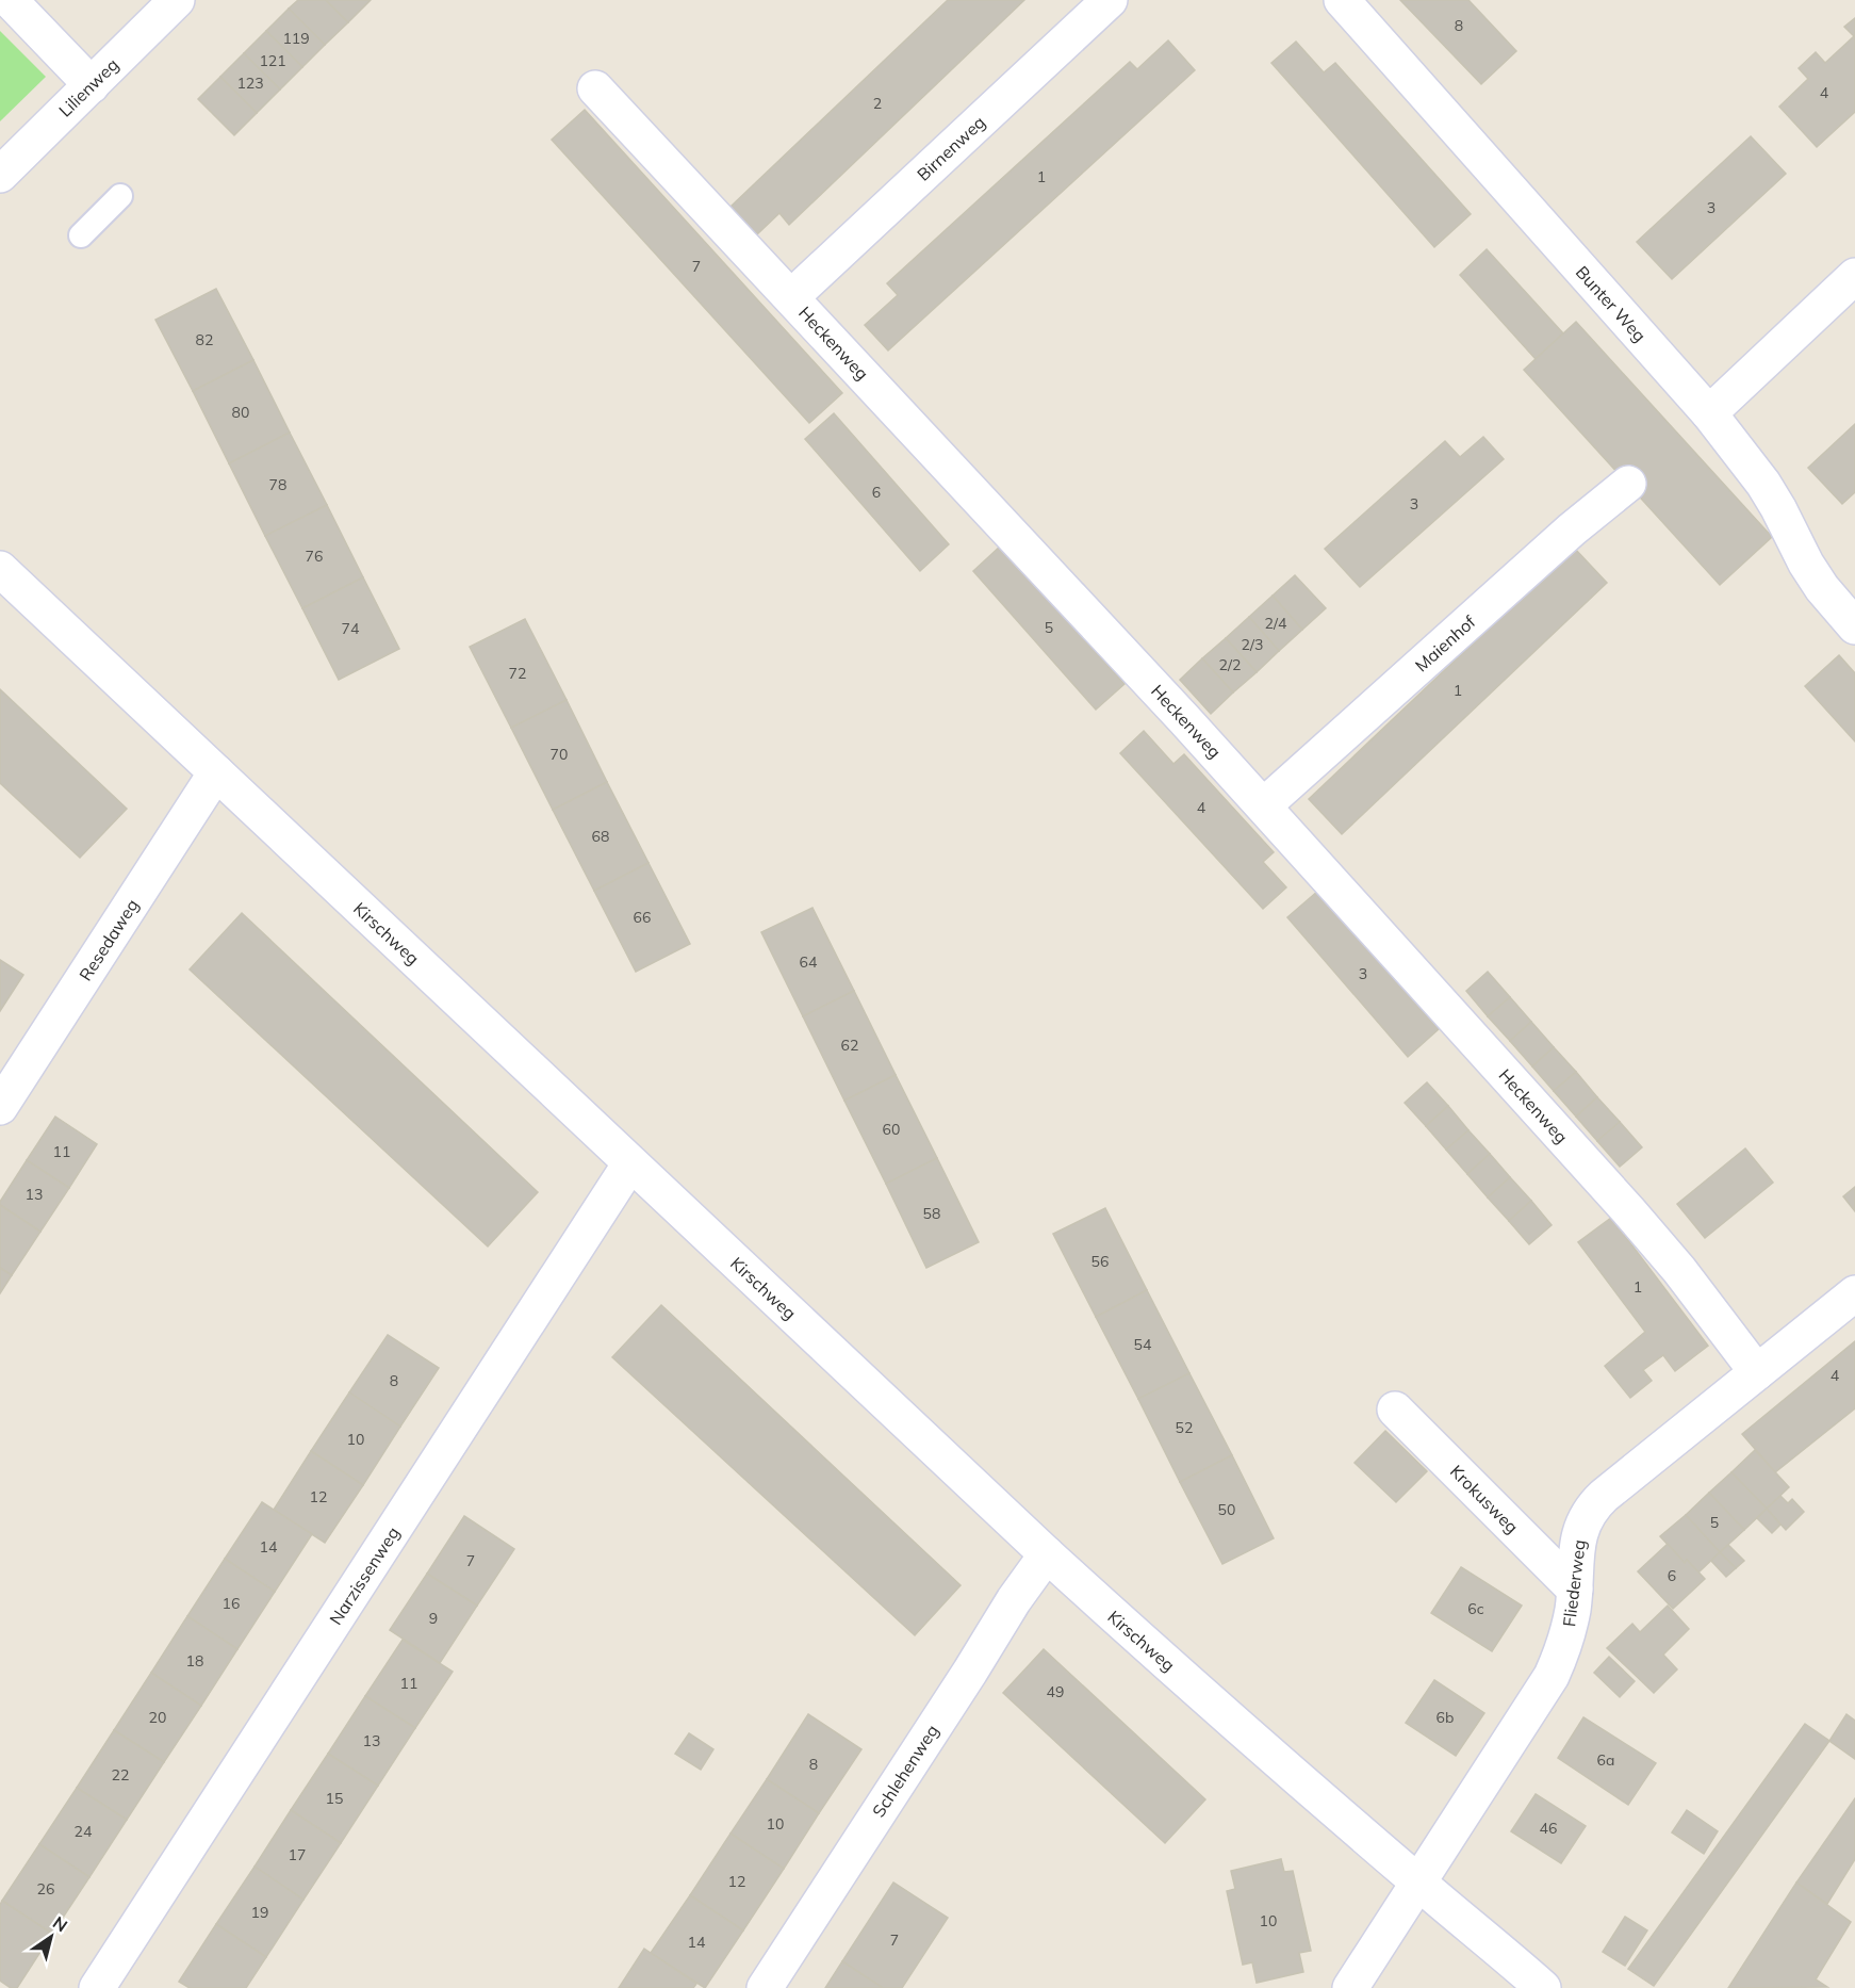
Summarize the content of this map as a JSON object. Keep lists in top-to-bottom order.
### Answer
{
  "streets": {
    "street": [
      "Lilienweg",
      "Birnenweg",
      "Bunter Weg",
      "Heckenweg",
      "Maienhof",
      "Kirschweg",
      "Resedaweg",
      "Krokusweg",
      "Narzissenweg",
      "Fliederweg",
      "Schlehenweg"
    ]
  },
  "crossings": [
    ["Birnenweg", "Heckenweg"],
    ["Heckenweg", "Maienhof"],
    ["Heckenweg", "Fliederweg"],
    ["Kirschweg", "Resedaweg"],
    ["Kirschweg", "Narzissenweg"],
    ["Kirschweg", "Fliederweg"],
    ["Kirschweg", "Schlehenweg"],
    ["Krokusweg", "Fliederweg"]
  ],
  "house_numbers": [
    "8",
    "119",
    "121",
    "123",
    "4",
    "2",
    "1",
    "3",
    "7",
    "82",
    "80",
    "78",
    "6",
    "3",
    "76",
    "2/4",
    "5",
    "74",
    "2/3",
    "2/2",
    "72",
    "1",
    "70",
    "4",
    "68",
    "66",
    "64",
    "3",
    "62",
    "60",
    "11",
    "13",
    "58",
    "56",
    "1",
    "54",
    "4",
    "8",
    "52",
    "10",
    "12",
    "50",
    "5",
    "14",
    "7",
    "6",
    "16",
    "6c",
    "9",
    "18",
    "11",
    "49",
    "20",
    "6b",
    "13",
    "6a",
    "8",
    "22",
    "15",
    "10",
    "46",
    "24",
    "17",
    "12",
    "26",
    "19",
    "10",
    "7",
    "14"
  ],
  "north": "top right"
}
